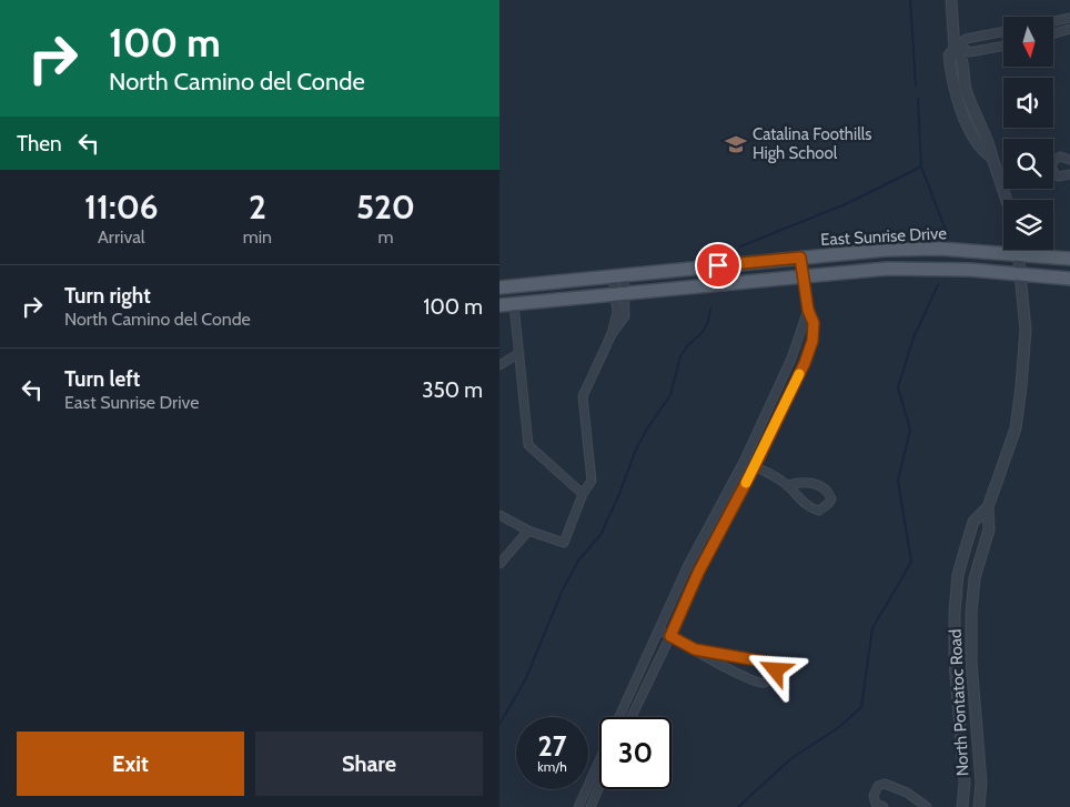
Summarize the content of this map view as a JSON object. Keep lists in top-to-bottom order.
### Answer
{
  "streets": {
    "main road": ["East Sunrise Drive"],
    "street": ["North Pontatoc Road"]
  },
  "crossings": [
    ["East Sunrise Drive", "North Pontatoc Road"]
  ],
  "places": {
    "school or university": ["Catalina Foothills High School"]
  },
  "north": "bottom",
  "page": {
    "turn": ["100 m", "North Camino del Conde"],
    "then": "Then",
    "eta": [
      "11:06",
      "Arrival",
      "2",
      "min",
      "520",
      "m"
    ],
    "list": [
      {
        "name": "Turn right",
        "note": "North Camino del Conde",
        "value": "100 m"
      },
      {
        "name": "Turn left",
        "note": "East Sunrise Drive",
        "value": "350 m"
      }
    ],
    "speed": "27 km/h",
    "limit": "30",
    "buttons": ["Exit", "Share"]
  }
}
